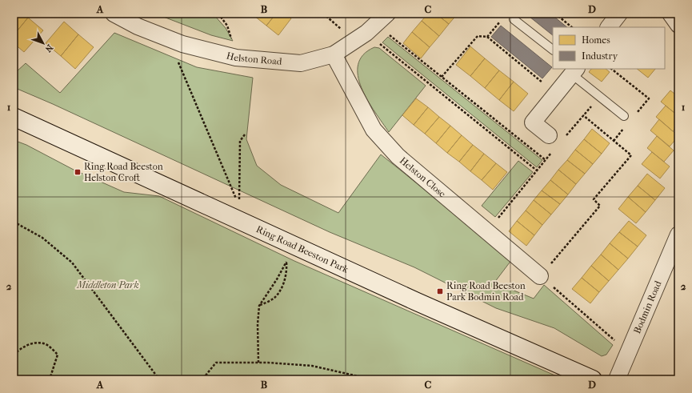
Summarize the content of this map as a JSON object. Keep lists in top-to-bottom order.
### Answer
{
  "streets": {
    "street": [
      "Helston Road",
      "Helston Close",
      "Ring Road Beeston Park",
      "Bodmin Road"
    ]
  },
  "crossings": [
    ["Helston Road", "Helston Close"]
  ],
  "parks": ["Middleton Park"],
  "places": {
    "transit": ["Ring Road Beeston Helston Croft", "Ring Road Beeston Park Bodmin Road"]
  },
  "legend": ["Homes", "Industry"],
  "north": "bottom right",
  "grid": {
    "columns": [
      "A",
      "B",
      "C",
      "D"
    ],
    "rows": ["1", "2"]
  }
}
